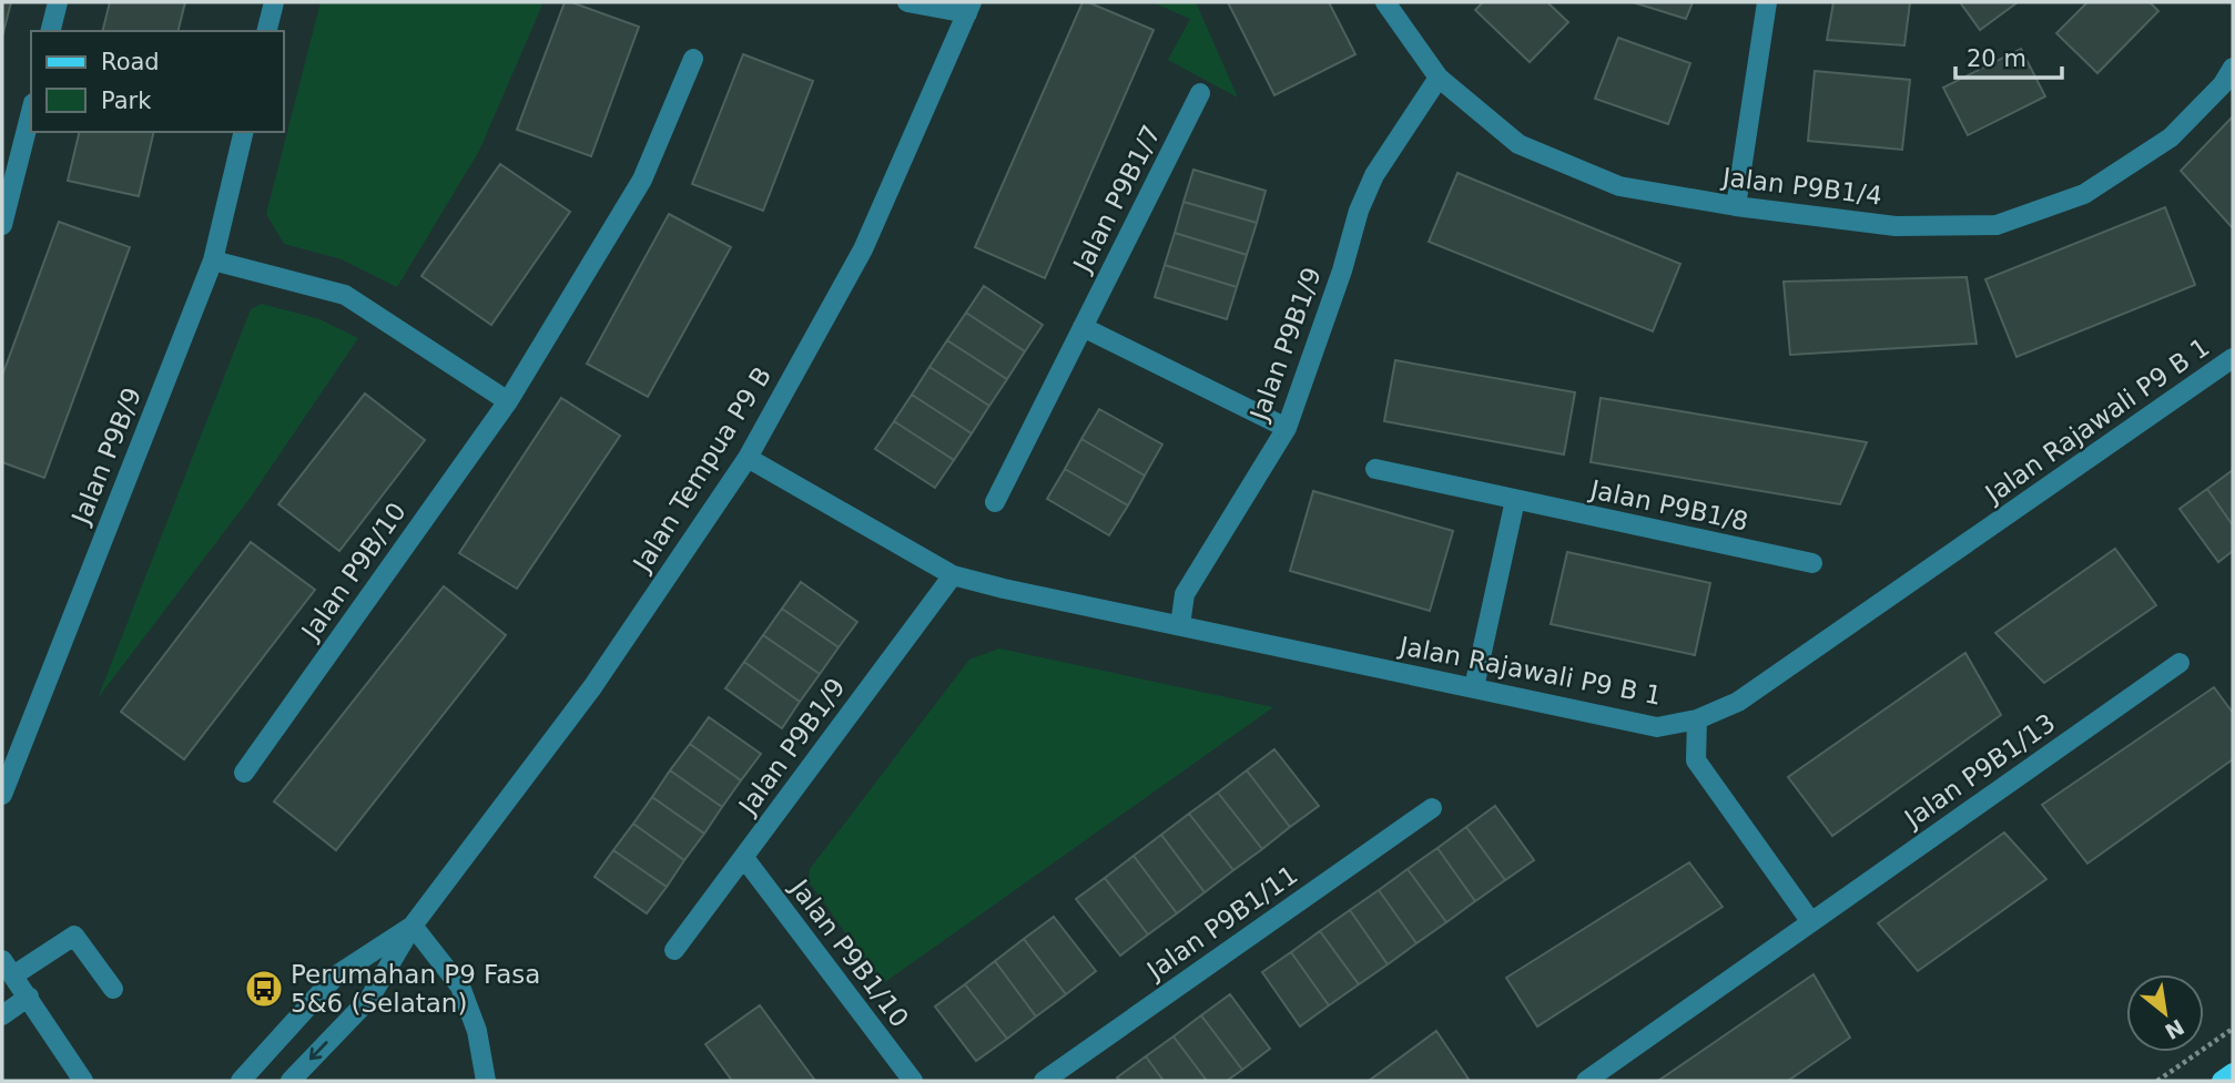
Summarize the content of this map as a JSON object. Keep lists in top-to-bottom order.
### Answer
{
  "streets": {
    "street": [
      "Jalan P9B1/4",
      "Jalan P9B1/7",
      "Jalan P9B1/9",
      "Jalan Rajawali P9 B 1",
      "Jalan P9B/9",
      "Jalan Tempua P9 B",
      "Jalan P9B1/8",
      "Jalan P9B/10",
      "Jalan P9B1/13",
      "Jalan P9B1/11",
      "Jalan P9B1/10"
    ]
  },
  "crossings": [
    ["Jalan P9B1/4", "Jalan P9B1/9"],
    ["Jalan P9B1/9", "Jalan Rajawali P9 B 1"],
    ["Jalan P9B1/9", "Jalan P9B1/10"],
    ["Jalan Rajawali P9 B 1", "Jalan Tempua P9 B"]
  ],
  "places": {
    "bus stop": ["Perumahan P9 Fasa 5&6 (Selatan)"]
  },
  "legend": ["Road", "Park"],
  "scale_bar": "20 m",
  "north": "bottom right"
}
